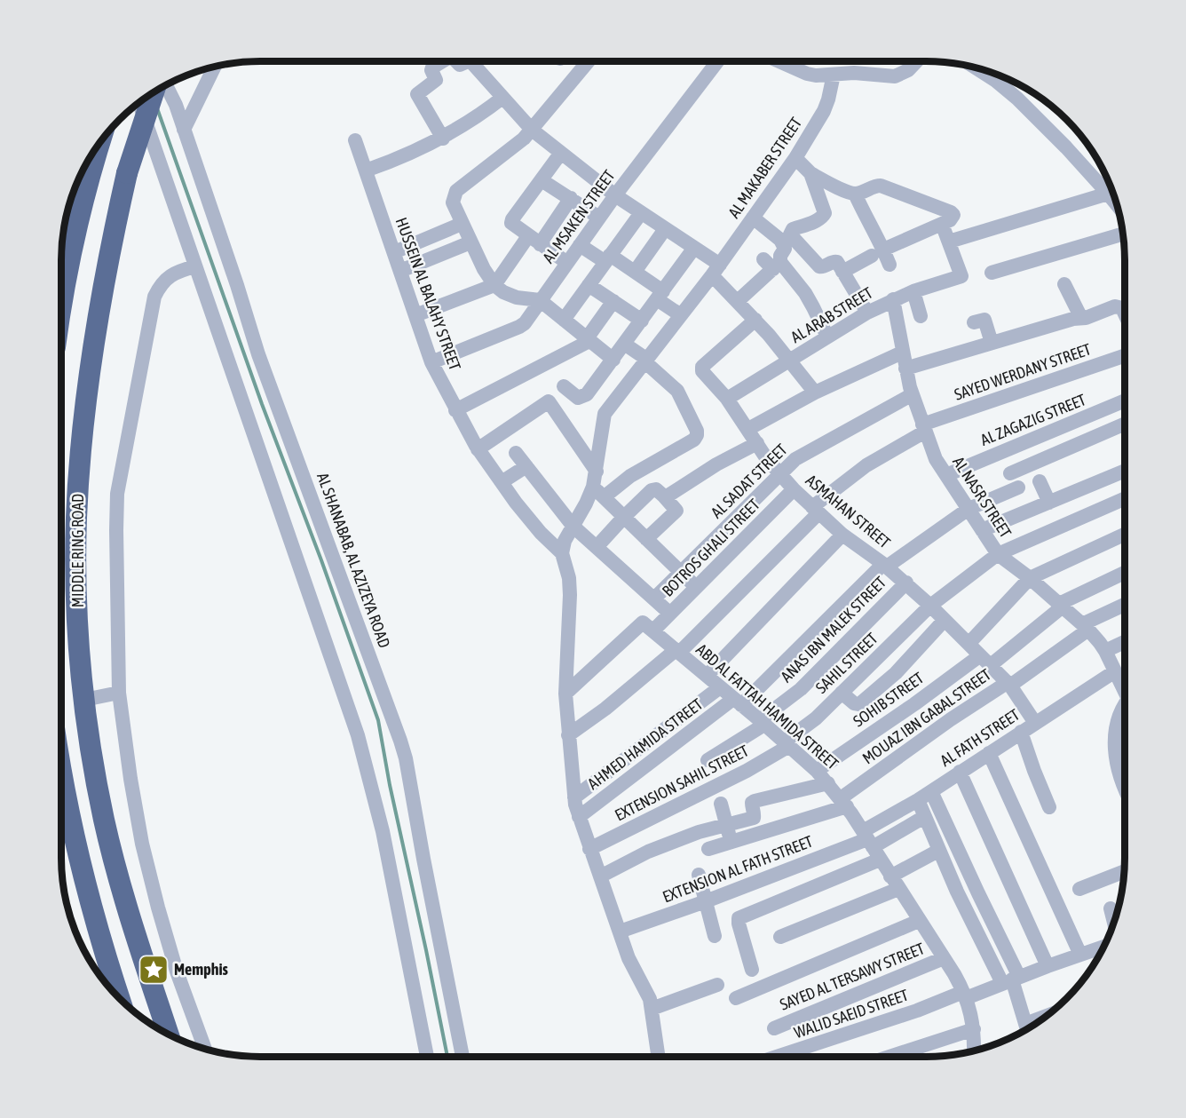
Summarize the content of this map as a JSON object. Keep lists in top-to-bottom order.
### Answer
{
  "streets": {
    "highway": ["MIDDLE RING ROAD"],
    "street": [
      "AL MAKABER STREET",
      "AL MSAKEN STREET",
      "HUSSEIN AL BALAHY STREET",
      "AL ARAB STREET",
      "SAYED WERDANY STREET",
      "AL ZAGAZIG STREET",
      "AL SADAT STREET",
      "AL NASR STREET",
      "ASMAHAN STREET",
      "BOTROS GHALI STREET",
      "AL SHANABAB, AL AZIZEYA ROAD",
      "ANAS IBN MALEK STREET",
      "SAHIL STREET",
      "SOHIB STREET",
      "ABD AL FATTAH HAMIDA STREET",
      "MOUAZ IBN GABAL STREET",
      "AL FATH STREET",
      "AHMED HAMIDA STREET",
      "EXTENSION SAHIL STREET",
      "EXTENSION AL FATH STREET",
      "SAYED AL TERSAWY STREET",
      "WALID SAEID STREET"
    ]
  },
  "crossings": [
    ["AL MAKABER STREET", "HUSSEIN AL BALAHY STREET"],
    ["AL MSAKEN STREET", "HUSSEIN AL BALAHY STREET"],
    ["AL ARAB STREET", "AL NASR STREET"],
    ["AL ARAB STREET", "ASMAHAN STREET"],
    ["SAYED WERDANY STREET", "AL NASR STREET"],
    ["SAYED WERDANY STREET", "ASMAHAN STREET"],
    ["SAYED WERDANY STREET", "ABD AL FATTAH HAMIDA STREET"],
    ["AL ZAGAZIG STREET", "AL NASR STREET"],
    ["AL SADAT STREET", "AL NASR STREET"],
    ["AL SADAT STREET", "ASMAHAN STREET"],
    ["AL NASR STREET", "SAHIL STREET"],
    ["AL NASR STREET", "SOHIB STREET"],
    ["AL NASR STREET", "MOUAZ IBN GABAL STREET"],
    ["AL NASR STREET", "AL FATH STREET"],
    ["AL NASR STREET", "AHMED HAMIDA STREET"],
    ["ASMAHAN STREET", "BOTROS GHALI STREET"],
    ["ASMAHAN STREET", "ANAS IBN MALEK STREET"],
    ["ASMAHAN STREET", "SAHIL STREET"],
    ["ASMAHAN STREET", "SOHIB STREET"],
    ["ASMAHAN STREET", "MOUAZ IBN GABAL STREET"],
    ["ASMAHAN STREET", "AL FATH STREET"],
    ["ASMAHAN STREET", "AHMED HAMIDA STREET"],
    ["BOTROS GHALI STREET", "ABD AL FATTAH HAMIDA STREET"],
    ["ANAS IBN MALEK STREET", "ABD AL FATTAH HAMIDA STREET"],
    ["SAHIL STREET", "ABD AL FATTAH HAMIDA STREET"],
    ["SAHIL STREET", "EXTENSION SAHIL STREET"],
    ["SOHIB STREET", "ABD AL FATTAH HAMIDA STREET"],
    ["ABD AL FATTAH HAMIDA STREET", "MOUAZ IBN GABAL STREET"],
    ["ABD AL FATTAH HAMIDA STREET", "AL FATH STREET"],
    ["ABD AL FATTAH HAMIDA STREET", "AHMED HAMIDA STREET"],
    ["ABD AL FATTAH HAMIDA STREET", "EXTENSION SAHIL STREET"],
    ["ABD AL FATTAH HAMIDA STREET", "EXTENSION AL FATH STREET"],
    ["ABD AL FATTAH HAMIDA STREET", "SAYED AL TERSAWY STREET"],
    ["ABD AL FATTAH HAMIDA STREET", "WALID SAEID STREET"],
    ["AL FATH STREET", "EXTENSION AL FATH STREET"]
  ],
  "places": {
    "place": ["Memphis"]
  }
}
